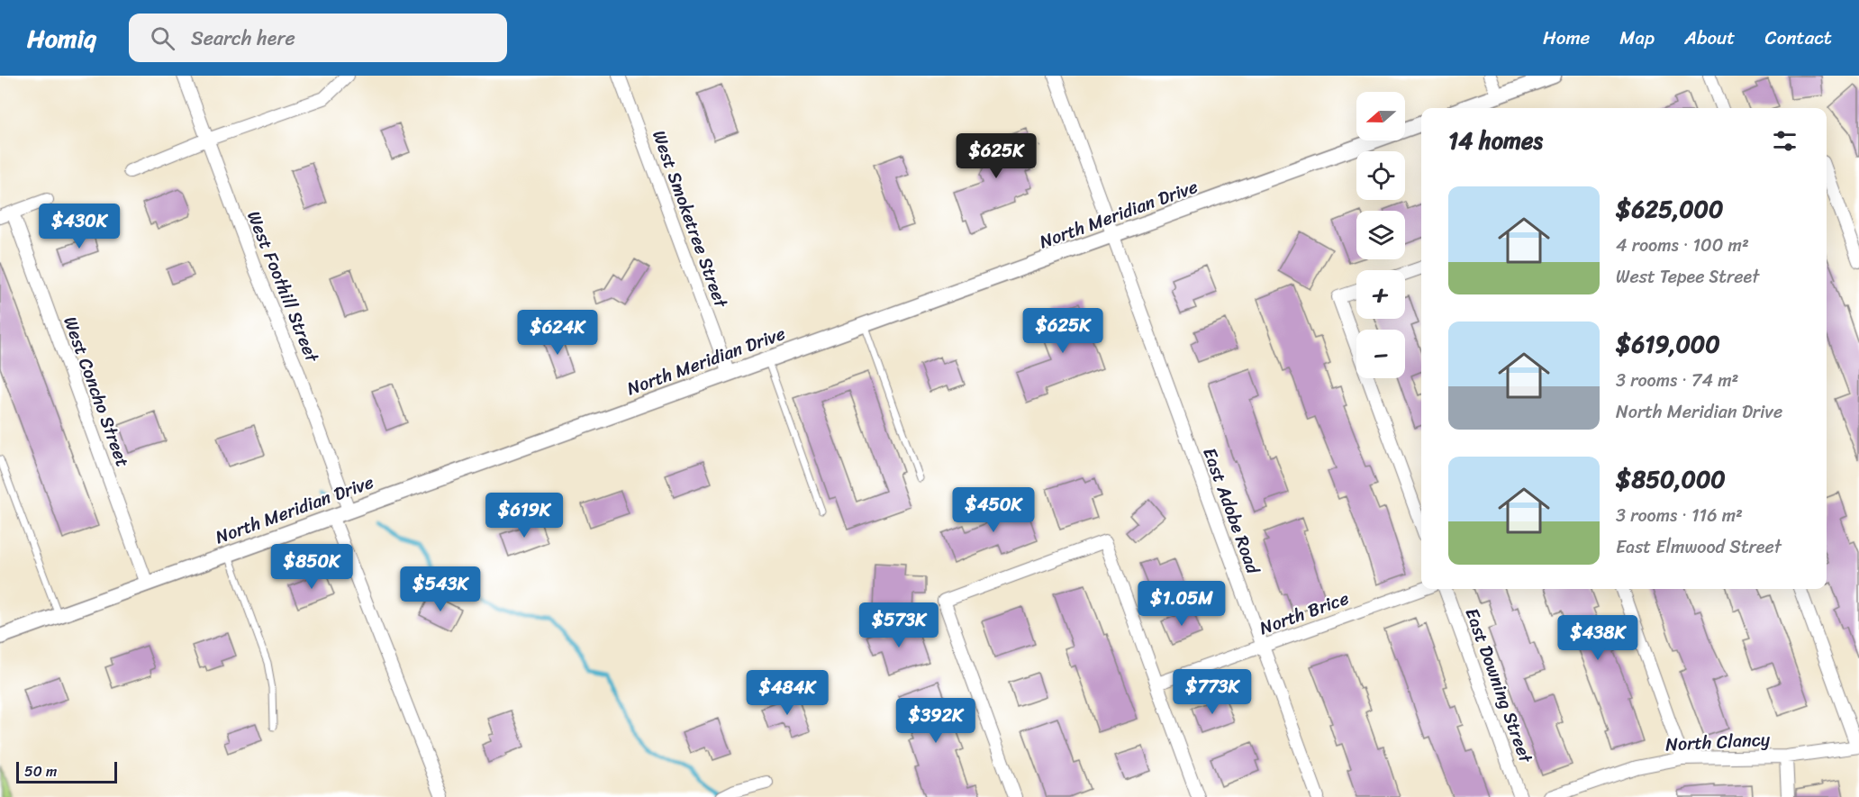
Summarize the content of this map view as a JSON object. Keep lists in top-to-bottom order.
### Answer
{
  "streets": {
    "street": [
      "North Meridian Drive",
      "West Smoketree Street",
      "West Foothill Street",
      "West Concho Street",
      "East Adobe Road",
      "North Brice",
      "East Downing Street",
      "North Clancy"
    ]
  },
  "crossings": [
    ["North Meridian Drive", "West Smoketree Street"],
    ["North Meridian Drive", "West Foothill Street"],
    ["North Meridian Drive", "West Concho Street"],
    ["North Meridian Drive", "East Adobe Road"],
    ["East Adobe Road", "North Brice"]
  ],
  "scale_bar": "50 m",
  "north": "left",
  "page": {
    "header": "Homiq",
    "search": "Search here",
    "nav": [
      "Home",
      "Map",
      "About",
      "Contact"
    ],
    "map_buttons": ["+", "−"],
    "heading": "14 homes",
    "price": [
      "$625K",
      "$430K",
      "$625K",
      "$624K",
      "$450K",
      "$619K",
      "$850K",
      "$543K",
      "$1.05M",
      "$573K",
      "$438K",
      "$773K",
      "$484K",
      "$392K"
    ],
    "list": [
      {
        "name": "$625,000",
        "note": "4 rooms · 100 m² · West Tepee Street"
      },
      {
        "name": "$619,000",
        "note": "3 rooms · 74 m² · North Meridian Drive"
      },
      {
        "name": "$850,000",
        "note": "3 rooms · 116 m² · East Elmwood Street"
      }
    ],
    "scale": "50 m"
  }
}
